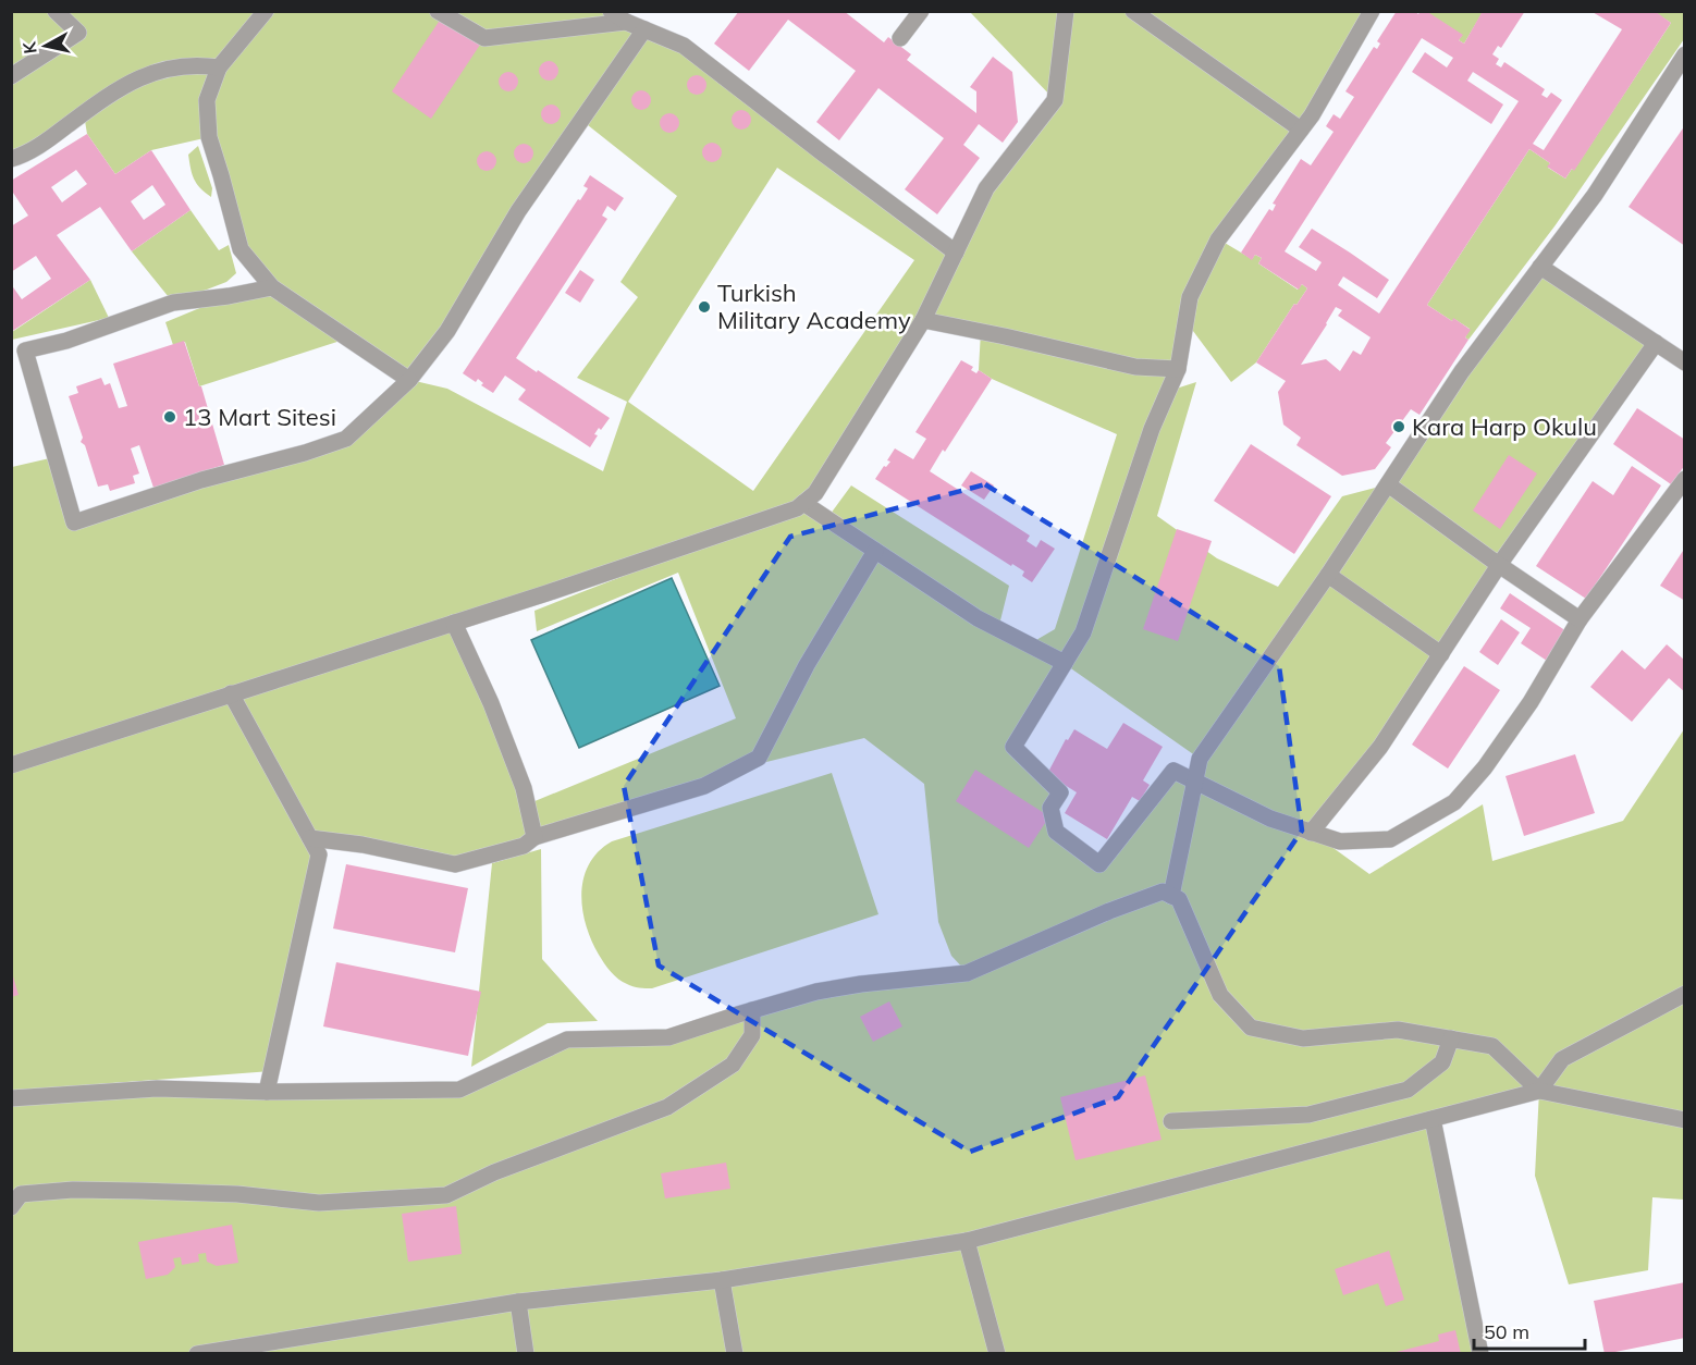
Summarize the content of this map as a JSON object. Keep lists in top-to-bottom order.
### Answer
{
  "places": ["Turkish Military Academy", "13 Mart Sitesi", "Kara Harp Okulu"],
  "scale_bar": "50 m",
  "north": "left"
}
